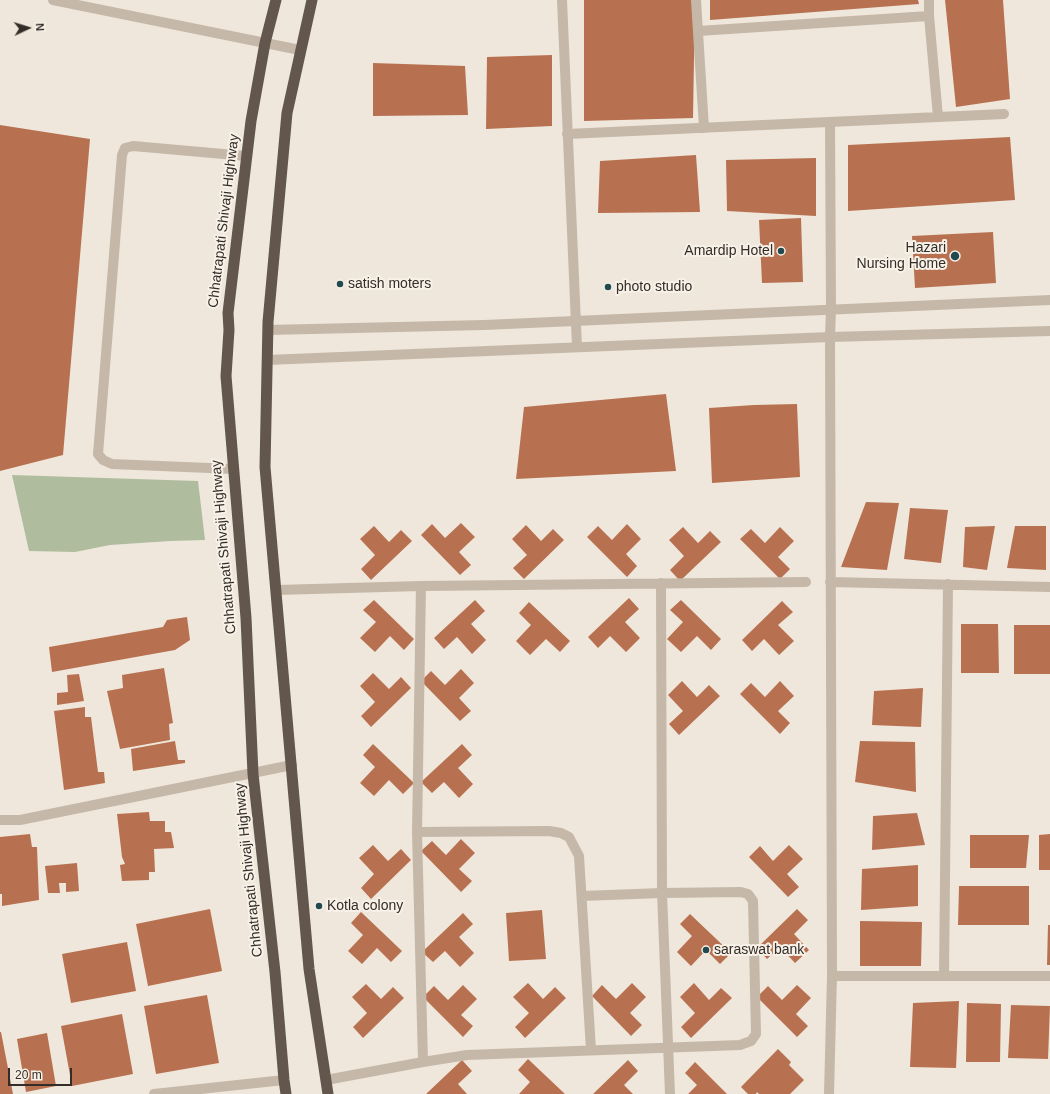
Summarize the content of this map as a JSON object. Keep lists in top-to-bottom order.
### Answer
{
  "streets": {
    "highway": ["Chhatrapati Shivaji Highway"]
  },
  "places": [
    "Amardip Hotel",
    "Hazari Nursing Home",
    "satish moters",
    "photo studio",
    "Kotla colony",
    "saraswat bank"
  ],
  "scale_bar": "20 m",
  "north": "right"
}
